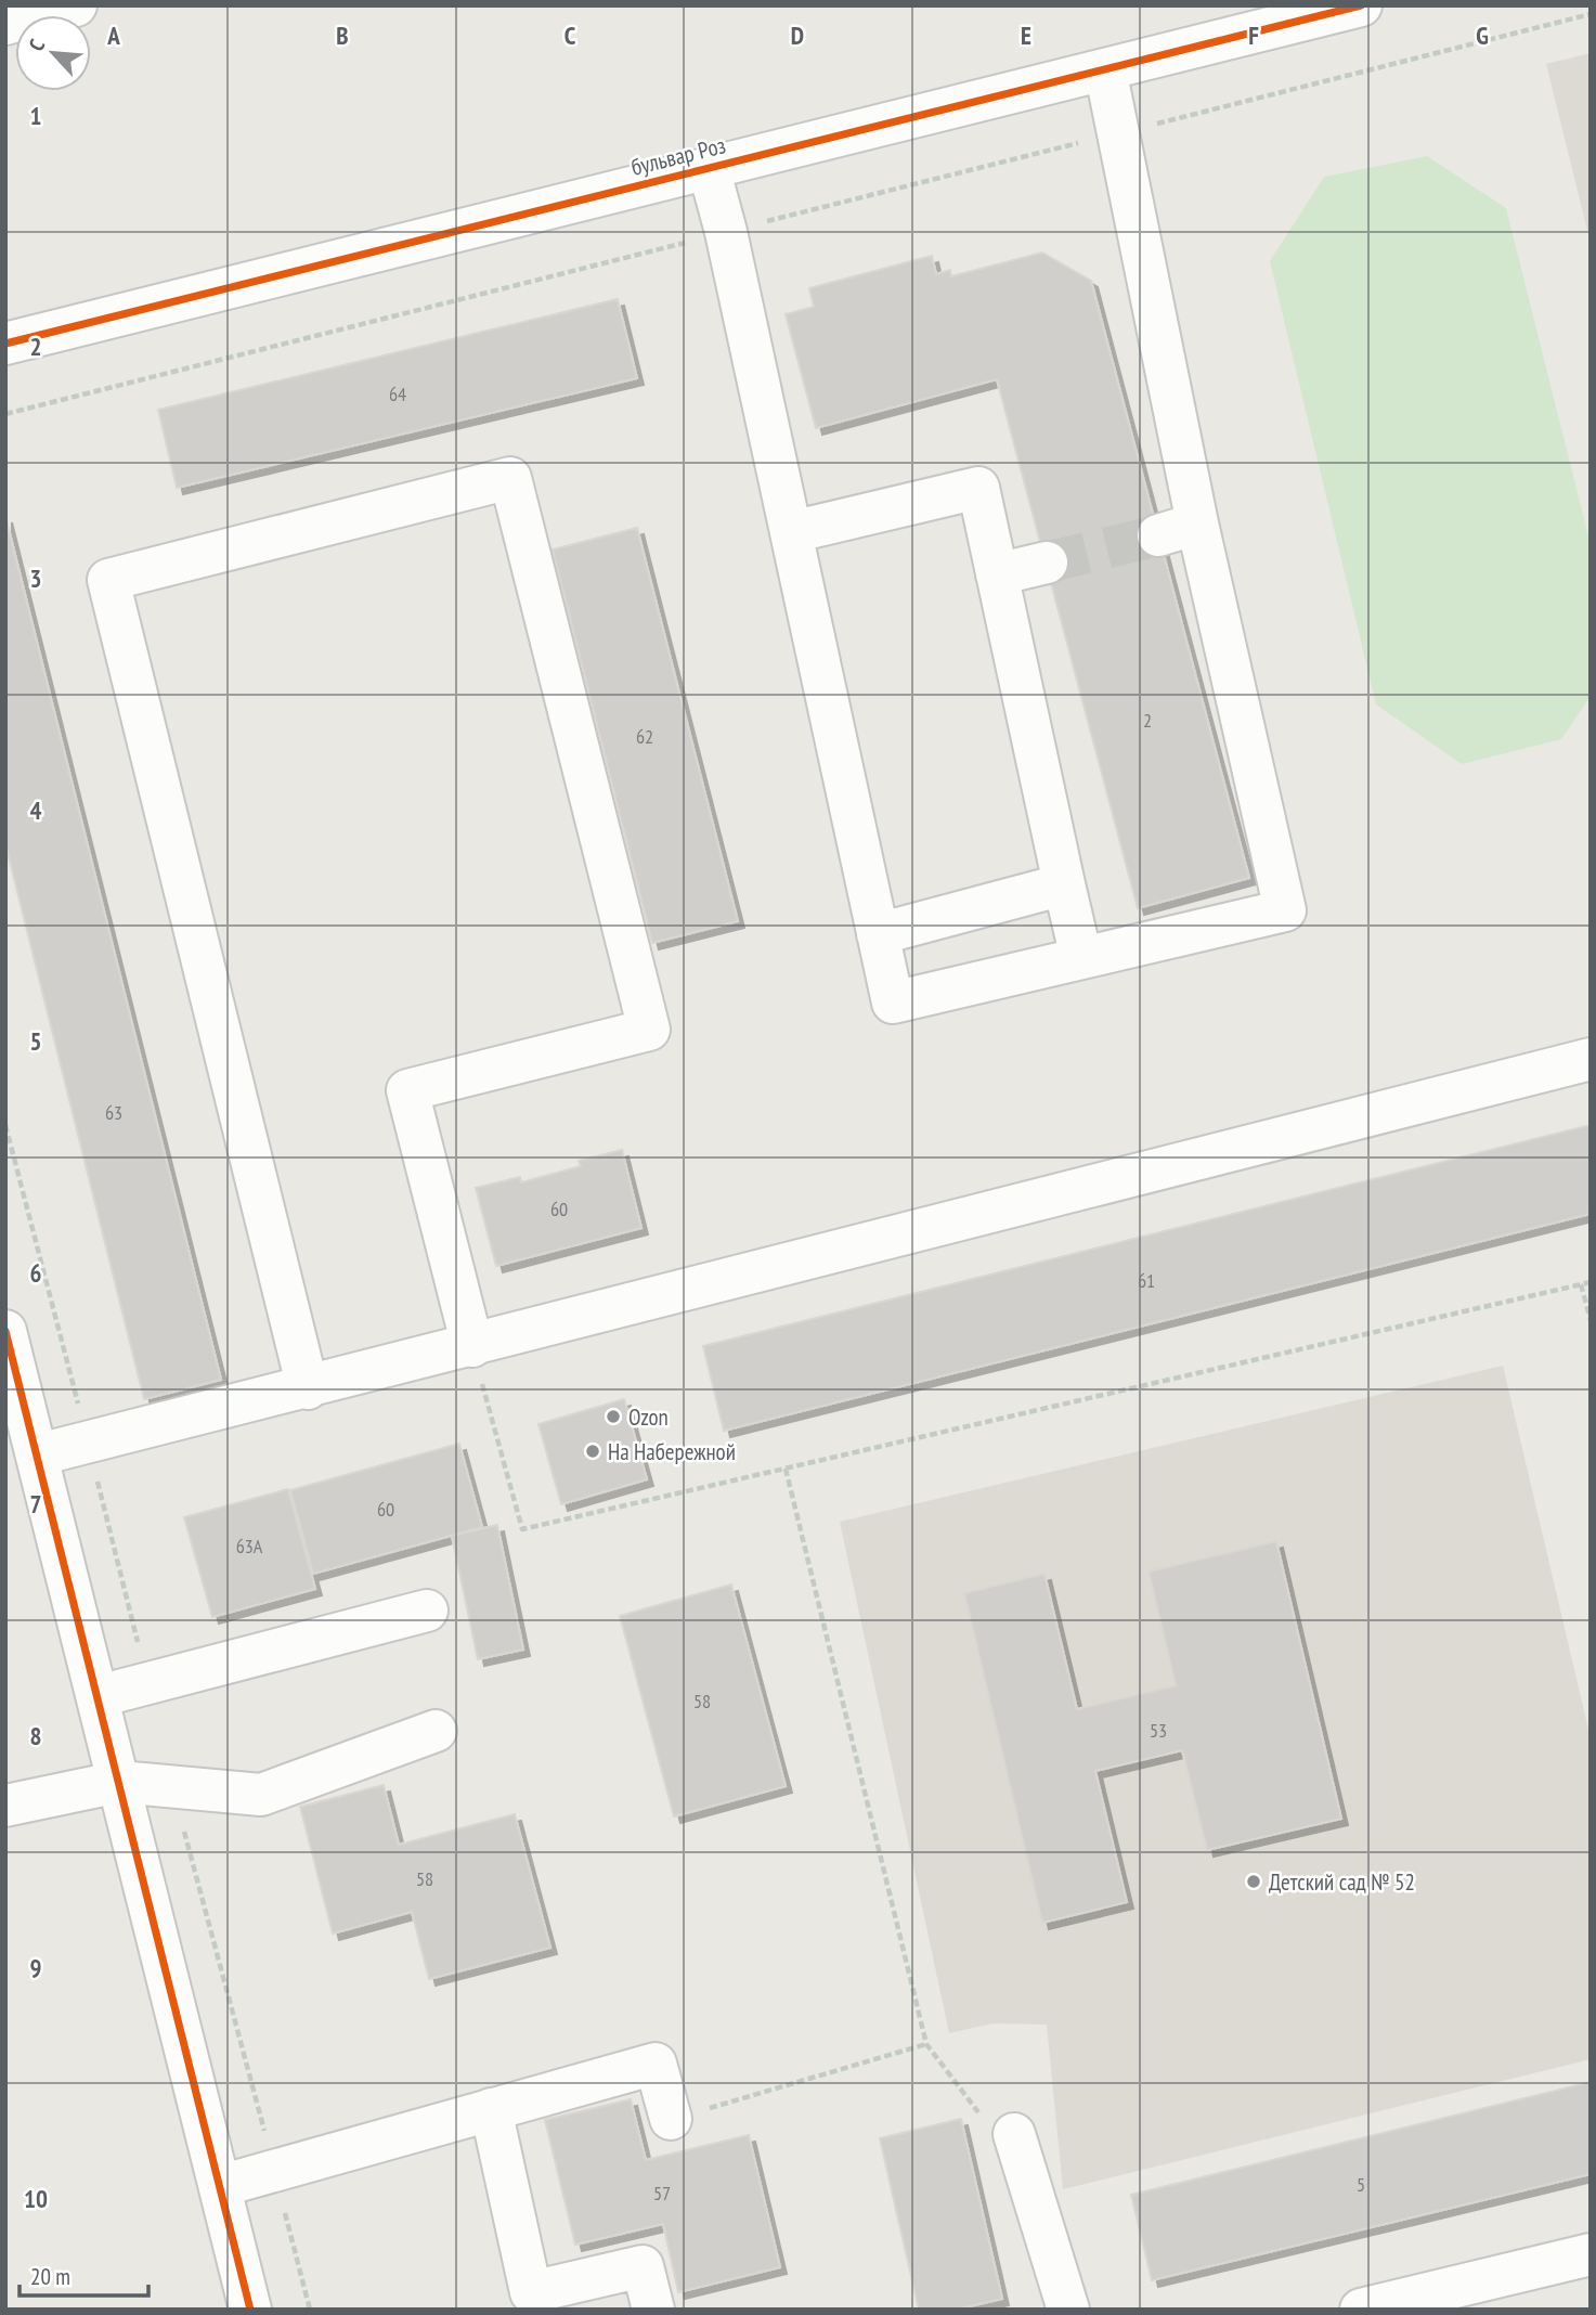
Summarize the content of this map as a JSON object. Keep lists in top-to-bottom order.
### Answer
{
  "streets": {
    "street": ["бульвар Роз"]
  },
  "places": ["Ozon", "На Набережной", "Детский сад № 52"],
  "house_numbers": [
    "64",
    "2",
    "62",
    "63",
    "60",
    "61",
    "60",
    "63А",
    "58",
    "53",
    "58",
    "5",
    "57"
  ],
  "scale_bar": "20 m",
  "north": "top left",
  "grid": {
    "columns": [
      "A",
      "B",
      "C",
      "D",
      "E",
      "F",
      "G"
    ],
    "rows": [
      "1",
      "2",
      "3",
      "4",
      "5",
      "6",
      "7",
      "8",
      "9",
      "10"
    ]
  }
}
